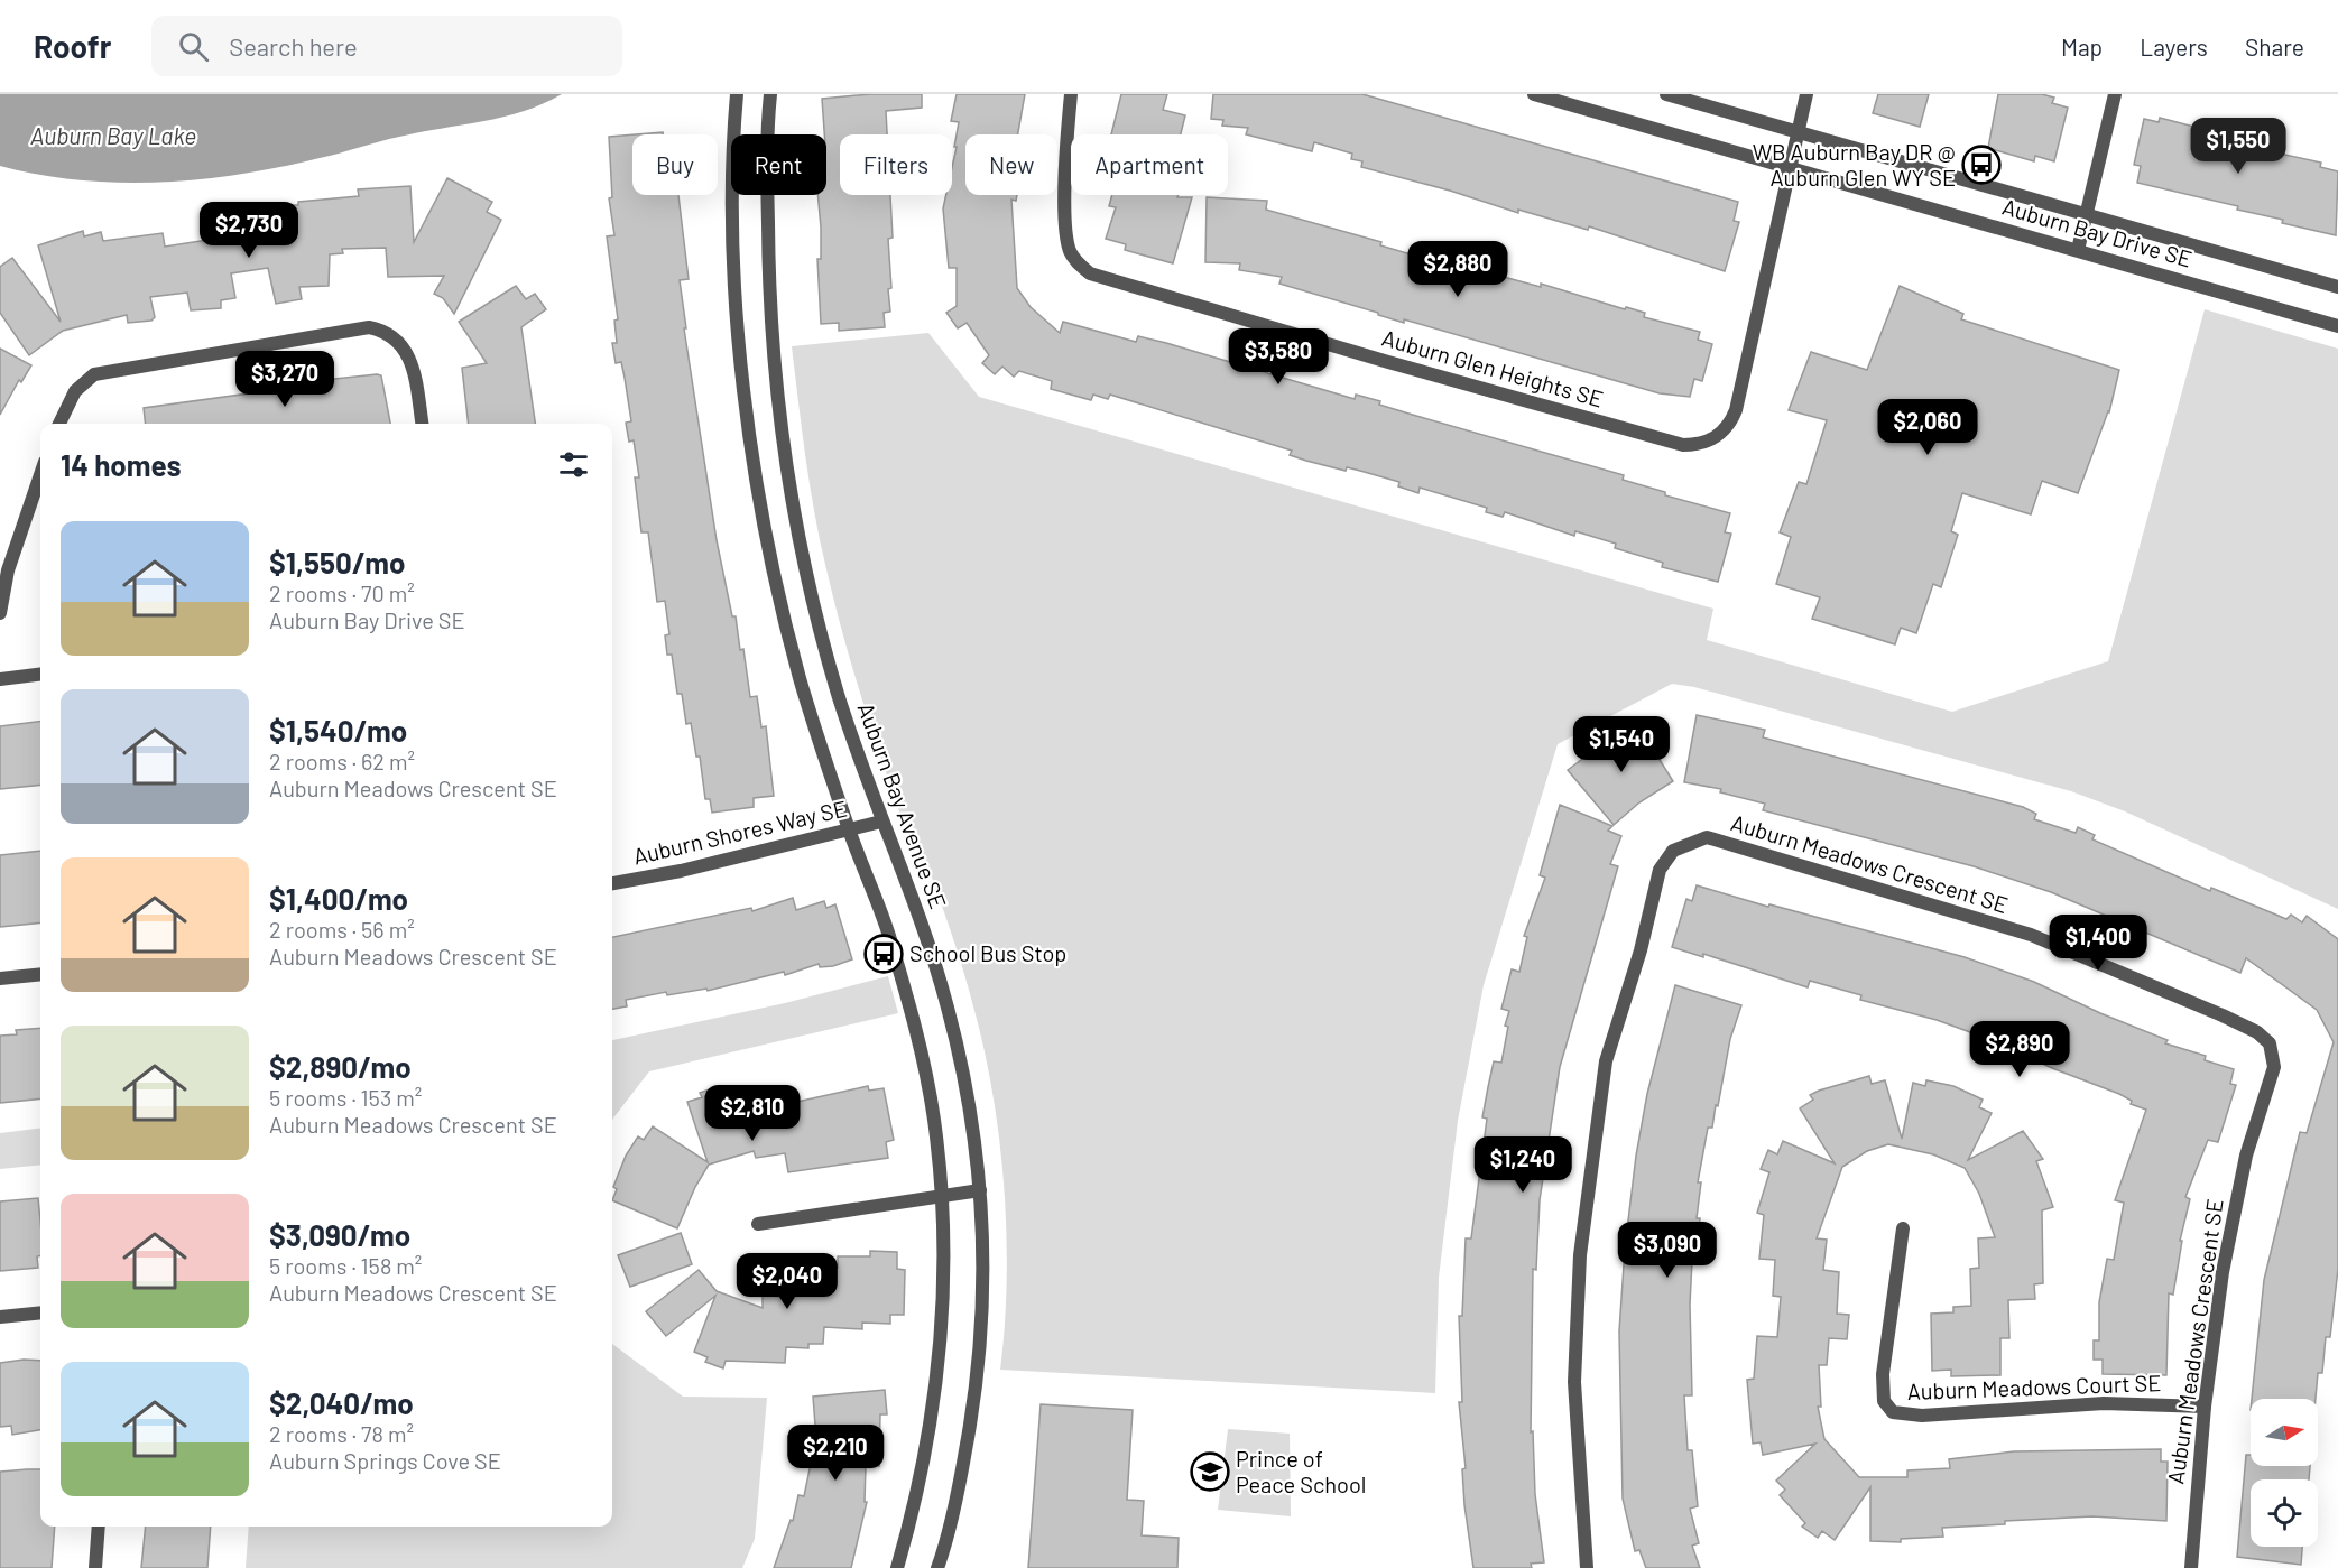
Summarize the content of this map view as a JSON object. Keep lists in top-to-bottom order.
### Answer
{
  "streets": {
    "street": [
      "Auburn Bay Drive SE",
      "Auburn Glen Heights SE",
      "Auburn Bay Avenue SE",
      "Auburn Shores Way SE",
      "Auburn Meadows Crescent SE",
      "Auburn Meadows Court SE"
    ]
  },
  "crossings": [
    ["Auburn Bay Drive SE", "Auburn Glen Heights SE"],
    ["Auburn Bay Avenue SE", "Auburn Shores Way SE"],
    ["Auburn Meadows Crescent SE", "Auburn Meadows Court SE"]
  ],
  "water": ["Auburn Bay Lake"],
  "places": {
    "bus stop": ["WB Auburn Bay DR @ Auburn Glen WY SE", "School Bus Stop"],
    "school or university": ["Prince of Peace School"]
  },
  "north": "right",
  "page": {
    "header": "Roofr",
    "search": "Search here",
    "nav": ["Map", "Layers", "Share"],
    "price": [
      "$1,550",
      "$2,730",
      "$2,880",
      "$3,580",
      "$3,270",
      "$2,060",
      "$1,540",
      "$1,400",
      "$2,890",
      "$2,810",
      "$1,240",
      "$3,090",
      "$2,040",
      "$2,210"
    ],
    "chip": [
      "Buy",
      "Rent",
      "Filters",
      "New",
      "Apartment"
    ],
    "heading": "14 homes",
    "list": [
      {
        "name": "$1,550/mo",
        "note": "2 rooms · 70 m² · Auburn Bay Drive SE"
      },
      {
        "name": "$1,540/mo",
        "note": "2 rooms · 62 m² · Auburn Meadows Crescent SE"
      },
      {
        "name": "$1,400/mo",
        "note": "2 rooms · 56 m² · Auburn Meadows Crescent SE"
      },
      {
        "name": "$2,890/mo",
        "note": "5 rooms · 153 m² · Auburn Meadows Crescent SE"
      },
      {
        "name": "$3,090/mo",
        "note": "5 rooms · 158 m² · Auburn Meadows Crescent SE"
      },
      {
        "name": "$2,040/mo",
        "note": "2 rooms · 78 m² · Auburn Springs Cove SE"
      }
    ]
  }
}
